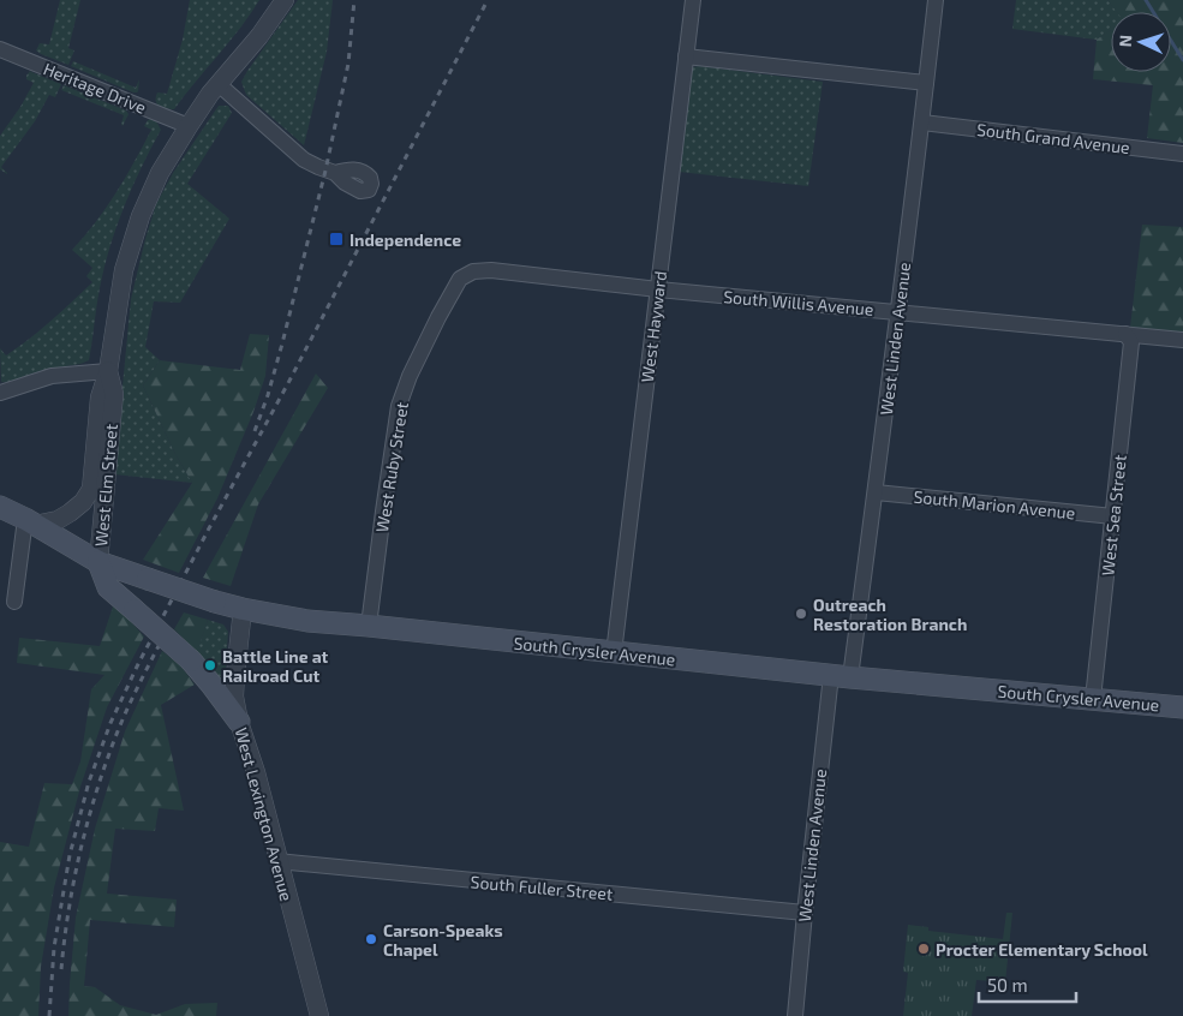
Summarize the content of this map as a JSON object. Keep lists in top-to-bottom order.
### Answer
{
  "streets": {
    "main road": ["South Crysler Avenue"],
    "street": [
      "Heritage Drive",
      "South Grand Avenue",
      "South Willis Avenue",
      "West Hayward",
      "West Linden Avenue",
      "West Ruby Street",
      "West Elm Street",
      "South Marion Avenue",
      "West Sea Street",
      "West Lexington Avenue",
      "South Fuller Street"
    ]
  },
  "crossings": [
    ["Heritage Drive", "West Elm Street"],
    ["South Grand Avenue", "West Linden Avenue"],
    ["South Willis Avenue", "West Hayward"],
    ["South Willis Avenue", "West Linden Avenue"],
    ["South Willis Avenue", "West Ruby Street"],
    ["South Willis Avenue", "West Sea Street"],
    ["West Hayward", "South Crysler Avenue"],
    ["West Linden Avenue", "South Marion Avenue"],
    ["West Linden Avenue", "South Crysler Avenue"],
    ["West Linden Avenue", "South Fuller Street"],
    ["West Ruby Street", "South Crysler Avenue"],
    ["West Elm Street", "South Crysler Avenue"],
    ["South Marion Avenue", "West Sea Street"],
    ["West Sea Street", "South Crysler Avenue"],
    ["South Crysler Avenue", "West Lexington Avenue"],
    ["West Lexington Avenue", "South Fuller Street"]
  ],
  "places": {
    "transit": ["Independence"],
    "other": [
      "Outreach Restoration Branch",
      "Battle Line at Railroad Cut",
      "Carson-Speaks Chapel",
      "Procter Elementary School"
    ]
  },
  "scale_bar": "50 m",
  "north": "left"
}
